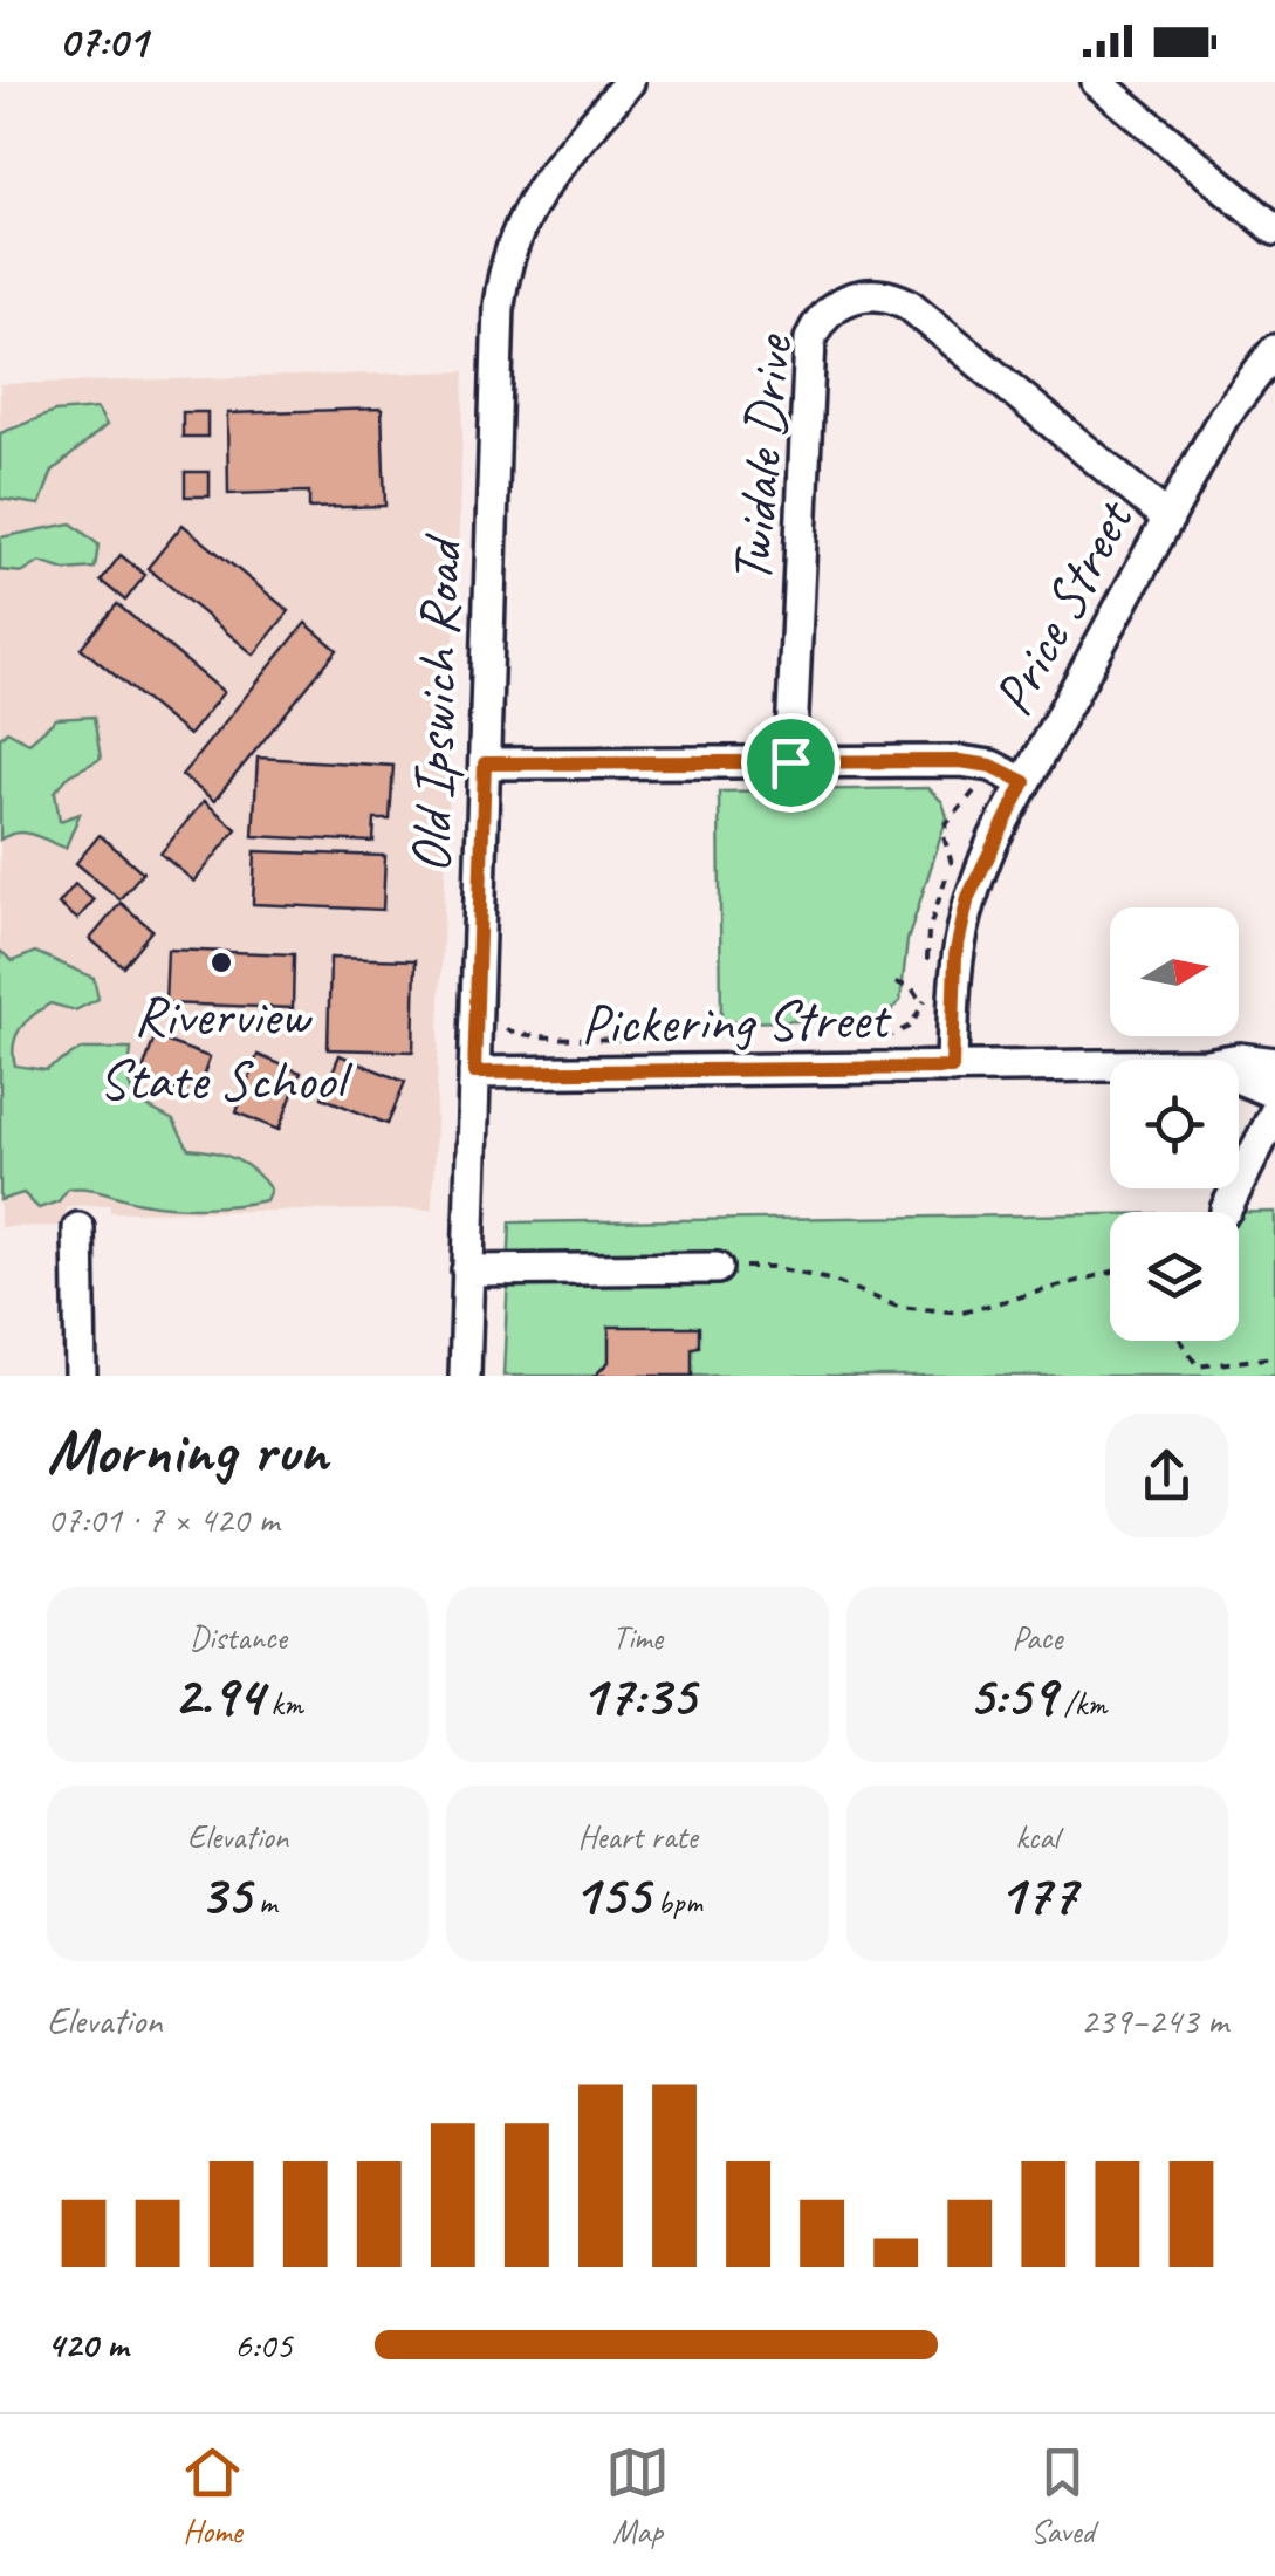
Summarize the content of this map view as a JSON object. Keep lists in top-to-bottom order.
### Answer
{
  "streets": {
    "street": [
      "Twidale Drive",
      "Price Street",
      "Old Ipswich Road",
      "Pickering Street"
    ]
  },
  "crossings": [
    ["Twidale Drive", "Price Street"],
    ["Price Street", "Pickering Street"],
    ["Old Ipswich Road", "Pickering Street"]
  ],
  "places": ["Riverview State School"],
  "north": "right",
  "page": {
    "status": "07:01",
    "heading": ["Morning run", "07:01 · 7 × 420 m"],
    "stats": [
      ["Distance", "2.94 km"],
      ["Time", "17:35"],
      ["Pace", "5:59 /km"],
      ["Elevation", "35 m"],
      ["Heart rate", "155 bpm"],
      ["kcal", "177"]
    ],
    "chart": ["Elevation", "239–243 m"],
    "list": [
      {
        "name": "420 m",
        "note": "6:05"
      }
    ],
    "tabs": ["Home", "Map", "Saved"]
  }
}
